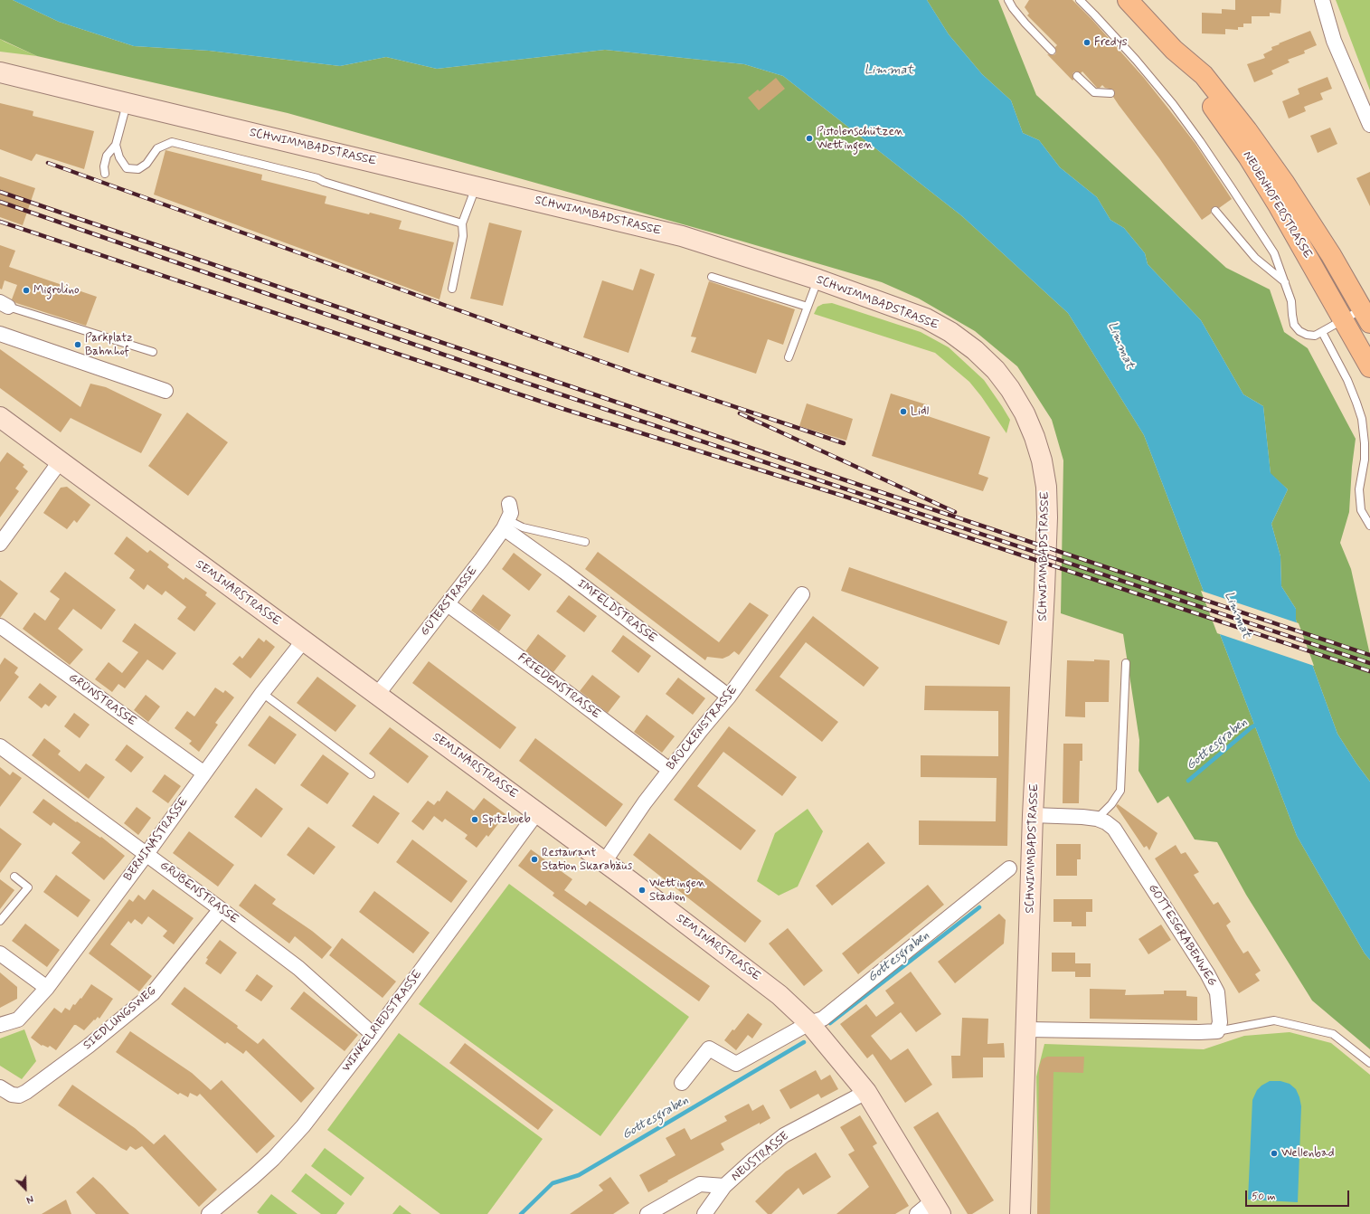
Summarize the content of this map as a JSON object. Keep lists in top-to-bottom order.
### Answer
{
  "streets": {
    "main road": ["SCHWIMMBADSTRASSE", "NEUENHOFERSTRASSE", "SEMINARSTRASSE"],
    "street": [
      "GÜTERSTRASSE",
      "IMFELDSTRASSE",
      "FRIEDENSTRASSE",
      "GRÜNSTRASSE",
      "BRÜCKENSTRASSE",
      "BERNINASTRASSE",
      "GRUBENSTRASSE",
      "GOTTESGRABENWEG",
      "SIEDLUNGSWEG",
      "WINKELRIEDSTRASSE",
      "NEUSTRASSE"
    ]
  },
  "crossings": [
    ["SCHWIMMBADSTRASSE", "GOTTESGRABENWEG"],
    ["SEMINARSTRASSE", "GÜTERSTRASSE"],
    ["SEMINARSTRASSE", "BRÜCKENSTRASSE"],
    ["SEMINARSTRASSE", "BERNINASTRASSE"],
    ["SEMINARSTRASSE", "WINKELRIEDSTRASSE"],
    ["SEMINARSTRASSE", "NEUSTRASSE"],
    ["GÜTERSTRASSE", "IMFELDSTRASSE"],
    ["GÜTERSTRASSE", "FRIEDENSTRASSE"],
    ["IMFELDSTRASSE", "BRÜCKENSTRASSE"],
    ["FRIEDENSTRASSE", "BRÜCKENSTRASSE"],
    ["GRÜNSTRASSE", "BERNINASTRASSE"],
    ["BERNINASTRASSE", "GRUBENSTRASSE"],
    ["GRUBENSTRASSE", "SIEDLUNGSWEG"],
    ["GRUBENSTRASSE", "WINKELRIEDSTRASSE"]
  ],
  "water": ["Limmat", "Gottesgraben"],
  "places": [
    "Fredys",
    "Pistolenschützen Wettingen",
    "Migrolino",
    "Parkplatz Bahnhof",
    "Lidl",
    "Spitzbueb",
    "Restaurant Station Skarabäus",
    "Wettingen Stadion",
    "Wellenbad"
  ],
  "scale_bar": "50 m",
  "north": "bottom right"
}
